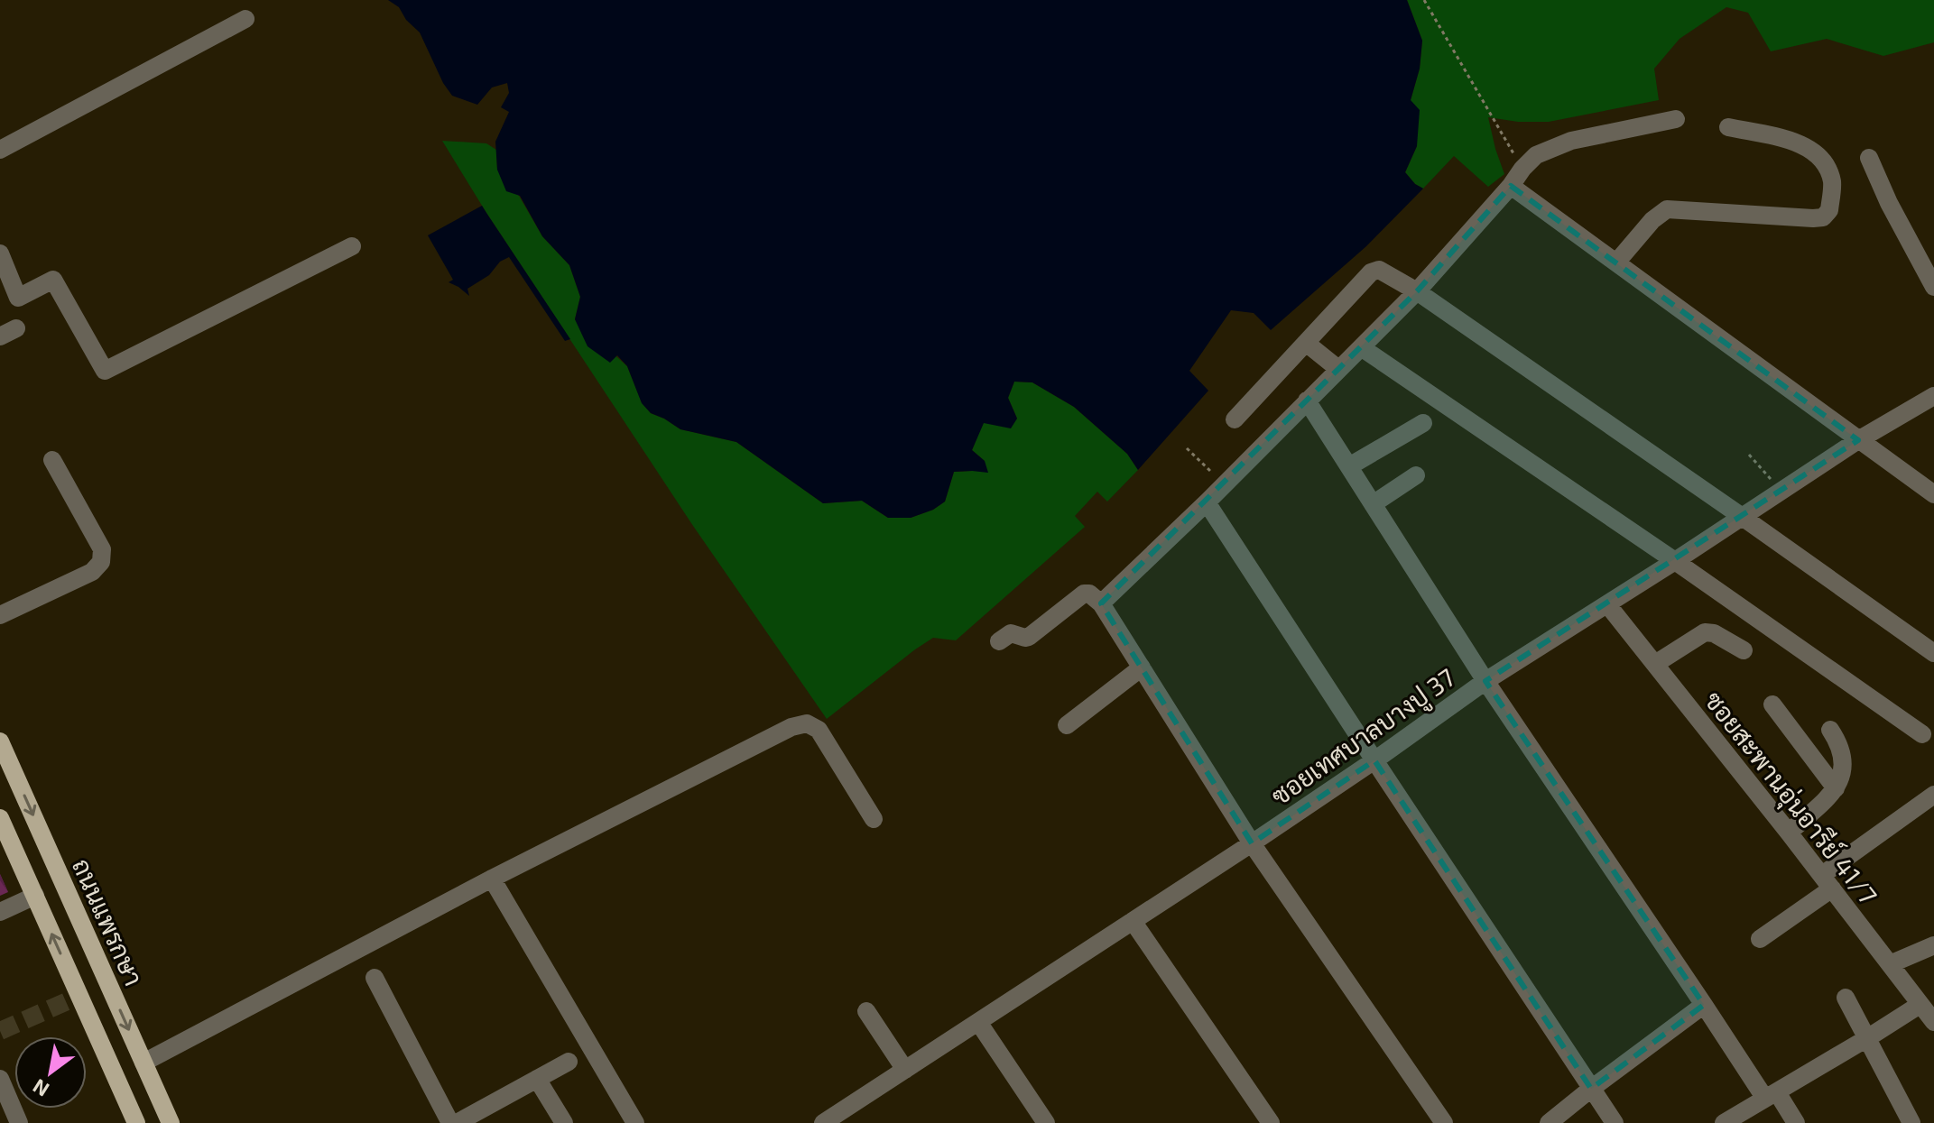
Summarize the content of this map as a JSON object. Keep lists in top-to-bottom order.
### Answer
{
  "streets": {
    "main road": ["ถนนแพรกษา"],
    "street": ["ซอยเทศบาลบางปู 37", "ซอยสะพานอุ่นอารีย์ 41/7"]
  },
  "crossings": [
    ["ซอยเทศบาลบางปู 37", "ซอยสะพานอุ่นอารีย์ 41/7"]
  ],
  "north": "bottom left"
}
